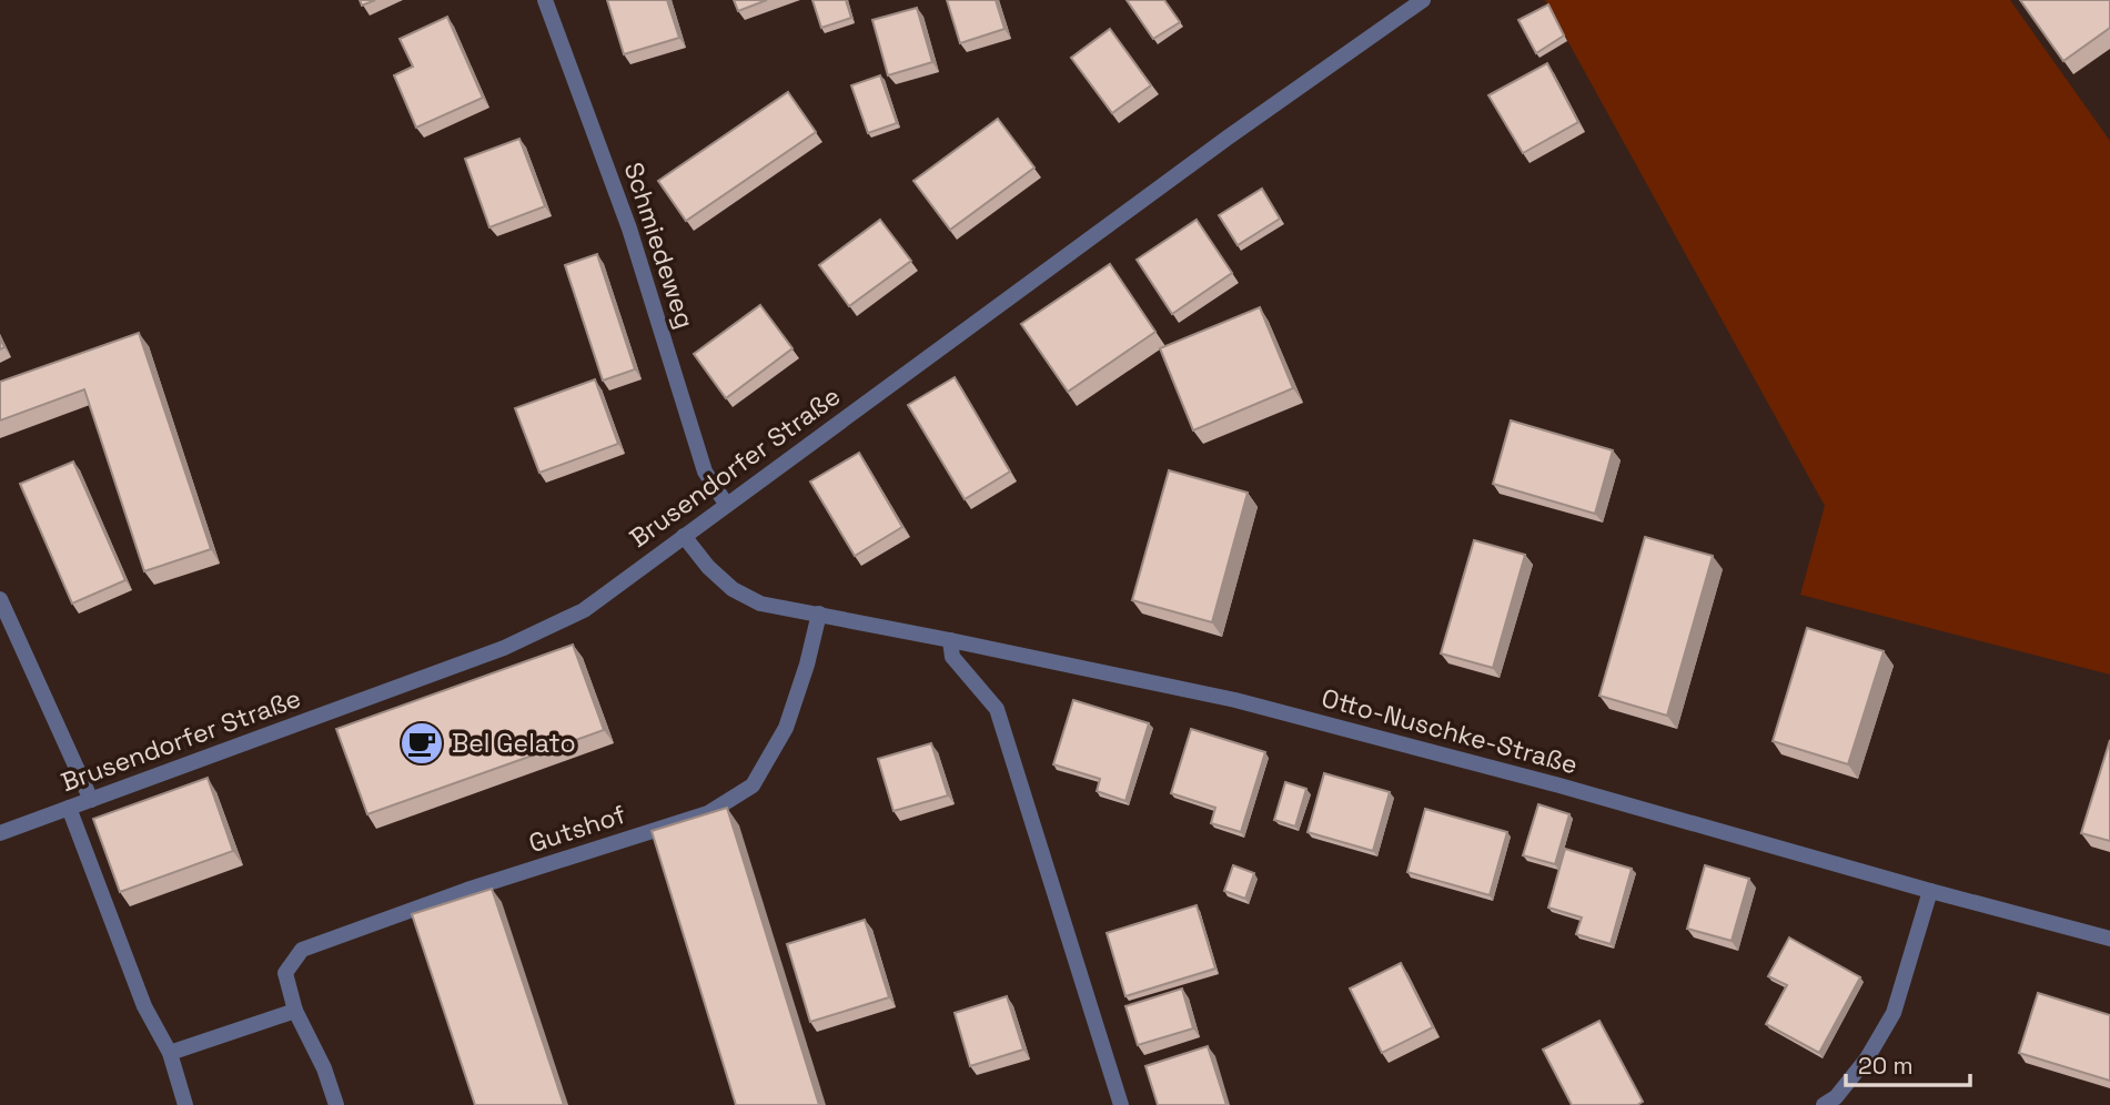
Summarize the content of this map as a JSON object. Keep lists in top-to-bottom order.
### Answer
{
  "streets": {
    "street": [
      "Schmiedeweg",
      "Brusendorfer Straße",
      "Otto-Nuschke-Straße",
      "Gutshof"
    ]
  },
  "crossings": [
    ["Schmiedeweg", "Brusendorfer Straße"],
    ["Brusendorfer Straße", "Otto-Nuschke-Straße"],
    ["Otto-Nuschke-Straße", "Gutshof"]
  ],
  "places": {
    "cafe": ["Bel Gelato"]
  },
  "scale_bar": "20 m"
}
